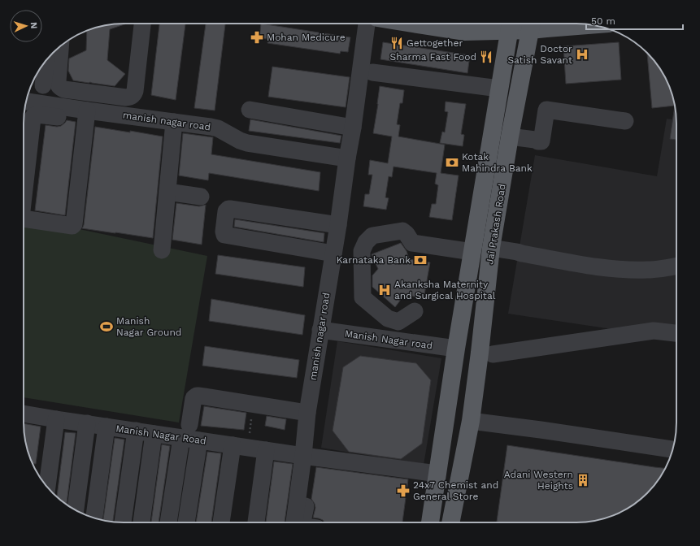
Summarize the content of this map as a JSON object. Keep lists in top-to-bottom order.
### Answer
{
  "streets": {
    "main road": ["Jai Prakash Road"],
    "street": ["manish nagar road", "Manish Nagar road", "Manish Nagar Road"]
  },
  "crossings": [
    ["manish nagar road", "Manish Nagar road"],
    ["manish nagar road", "Manish Nagar Road"],
    ["Jai Prakash Road", "Manish Nagar road"],
    ["Jai Prakash Road", "Manish Nagar Road"]
  ],
  "places": {
    "pharmacy": ["Mohan Medicure", "24x7 Chemist and General Store"],
    "restaurant": ["Gettogether", "Sharma Fast Food"],
    "hospital": ["Doctor Satish Savant", "Akanksha Maternity and Surgical Hospital"],
    "bank": ["Kotak Mahindra Bank", "Karnataka Bank"],
    "sports": ["Manish Nagar Ground"],
    "building": ["Adani Western Heights"]
  },
  "scale_bar": "50 m",
  "north": "right"
}
